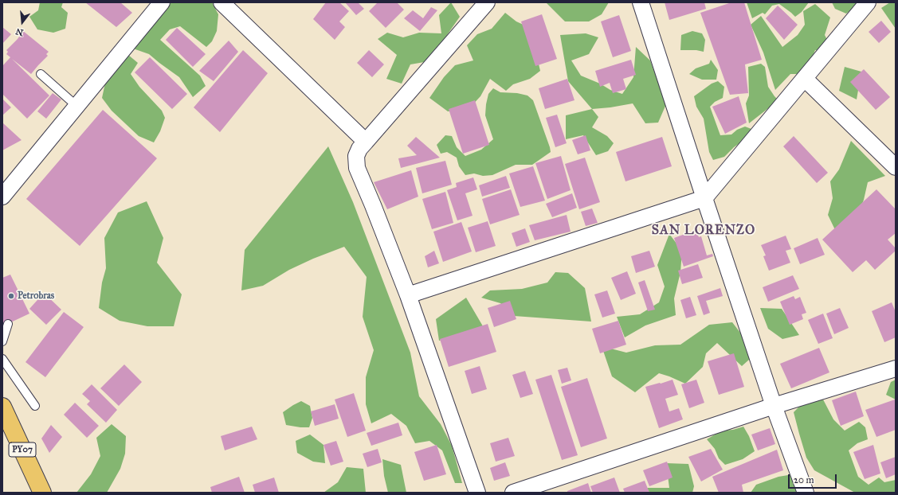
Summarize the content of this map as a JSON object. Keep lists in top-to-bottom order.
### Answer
{
  "streets": {
    "main road": ["PY07"]
  },
  "districts": ["SAN LORENZO"],
  "places": ["Petrobras"],
  "scale_bar": "20 m",
  "north": "bottom"
}
